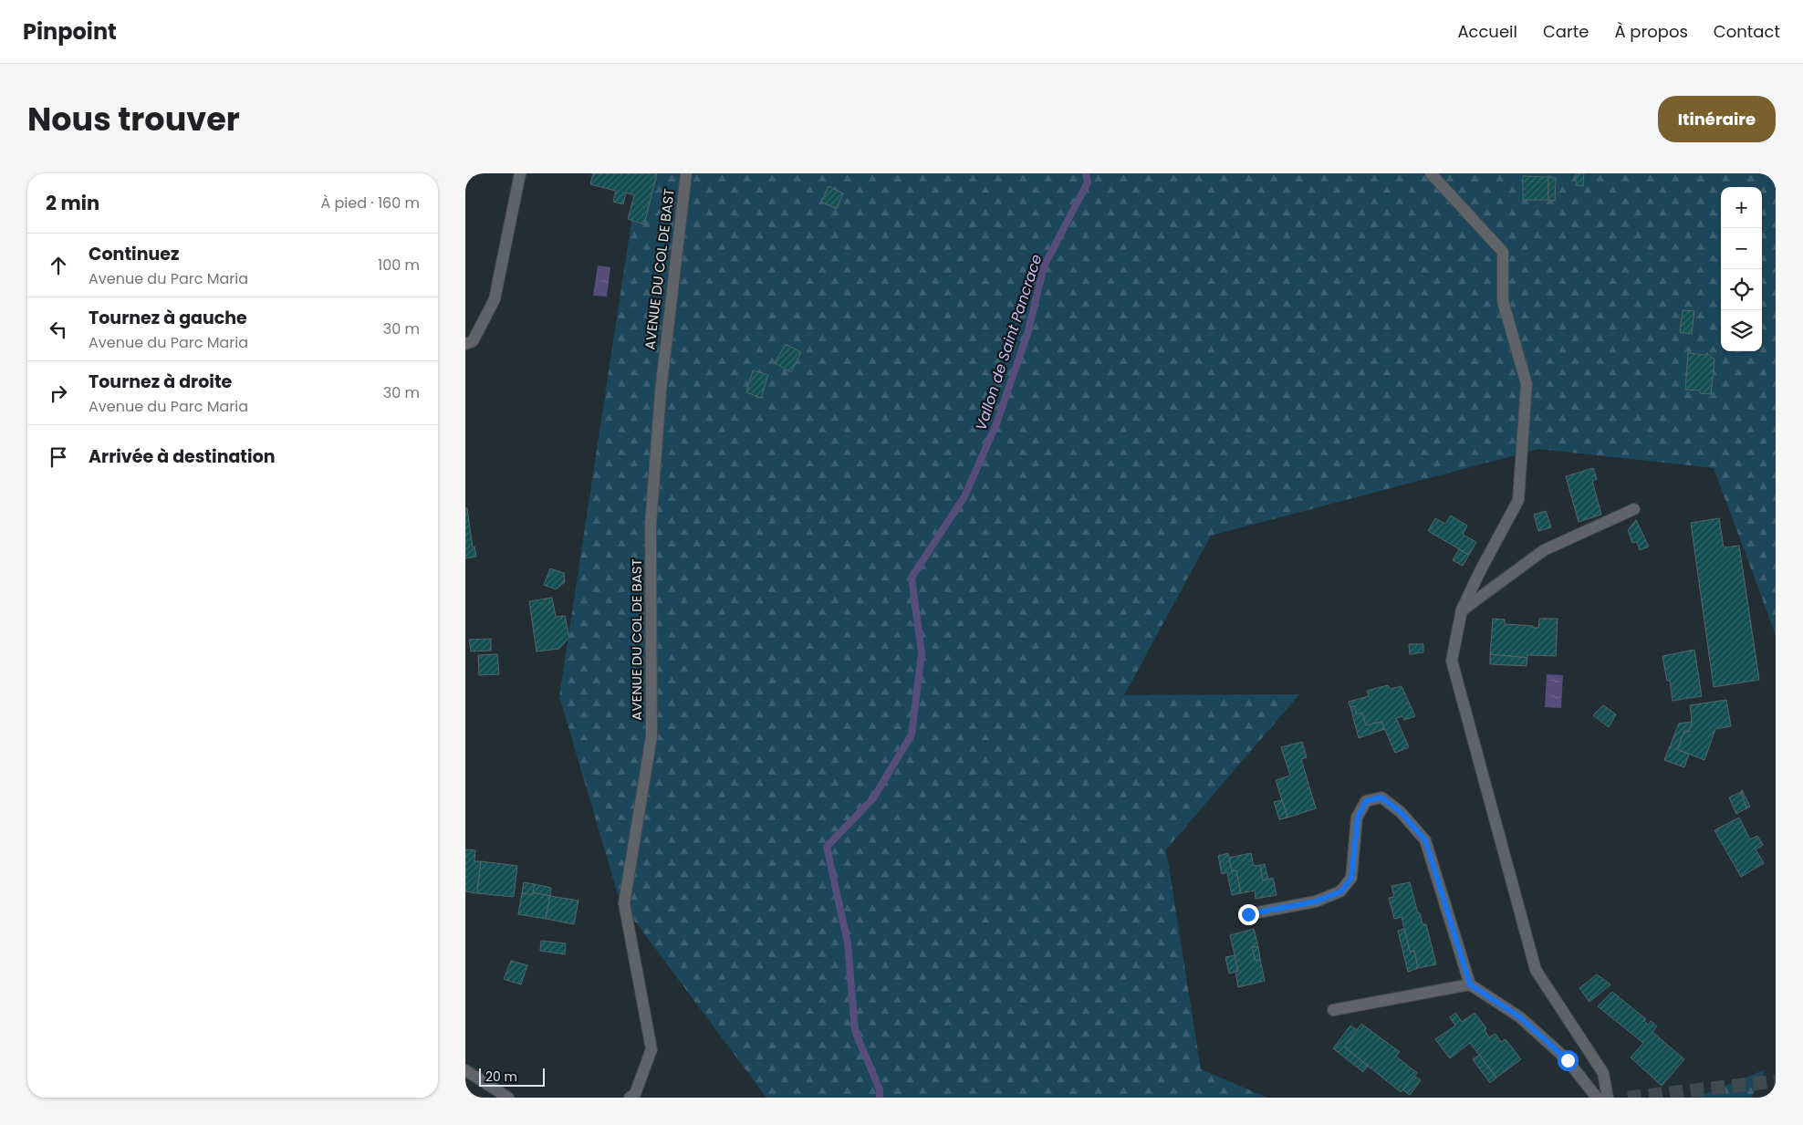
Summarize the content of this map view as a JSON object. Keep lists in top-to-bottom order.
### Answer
{
  "streets": {
    "street": ["AVENUE DU COL DE BAST"]
  },
  "water": ["Vallon de Saint Pancrace"],
  "scale_bar": "20 m",
  "page": {
    "header": "Pinpoint",
    "nav": [
      "Accueil",
      "Carte",
      "À propos",
      "Contact"
    ],
    "title": "Nous trouver",
    "buttons": "Itinéraire",
    "heading": ["2 min", "À pied · 160 m"],
    "map_buttons": ["+", "−"],
    "list": [
      ["Continuez", "Avenue du Parc Maria", "100 m"],
      ["Tournez à gauche", "Avenue du Parc Maria", "30 m"],
      ["Tournez à droite", "Avenue du Parc Maria", "30 m"],
      "Arrivée à destination"
    ],
    "scale": "20 m"
  }
}
